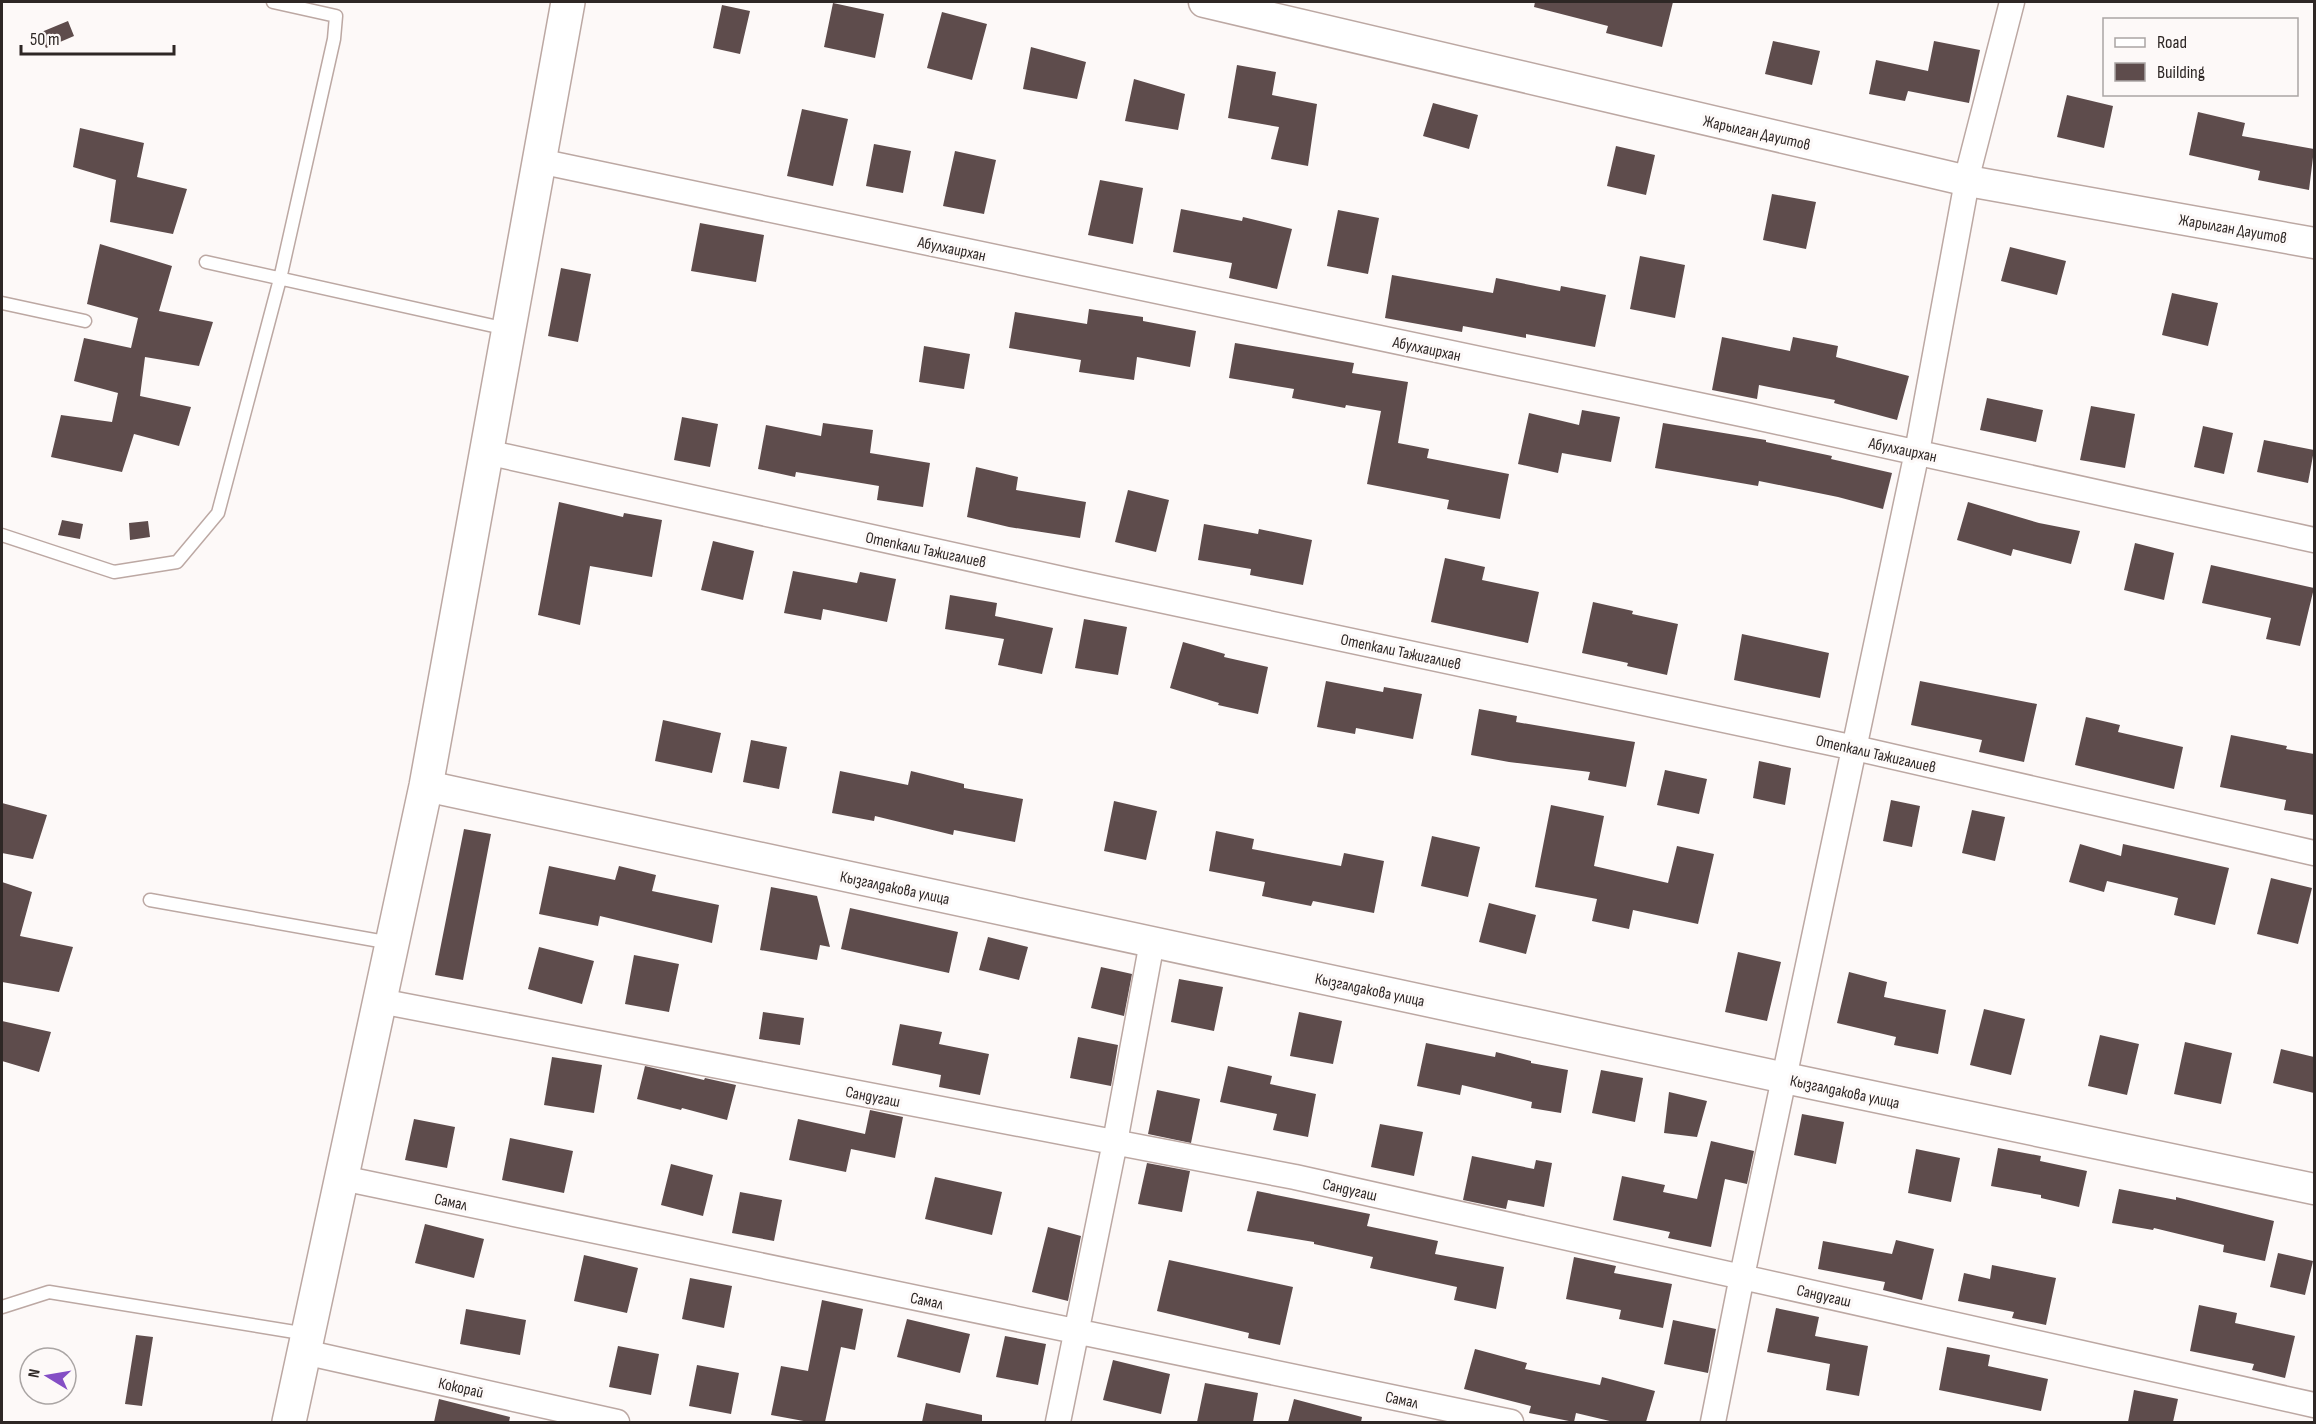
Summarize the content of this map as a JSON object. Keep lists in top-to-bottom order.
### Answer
{
  "streets": {
    "street": [
      "Жарылган Дауитов",
      "Абулхаирхан",
      "Отепкали Тажигалиев",
      "Кызгалдакова улица",
      "Сандугаш",
      "Самал",
      "Кокорай"
    ]
  },
  "legend": ["Road", "Building"],
  "scale_bar": "50 m",
  "north": "left"
}
